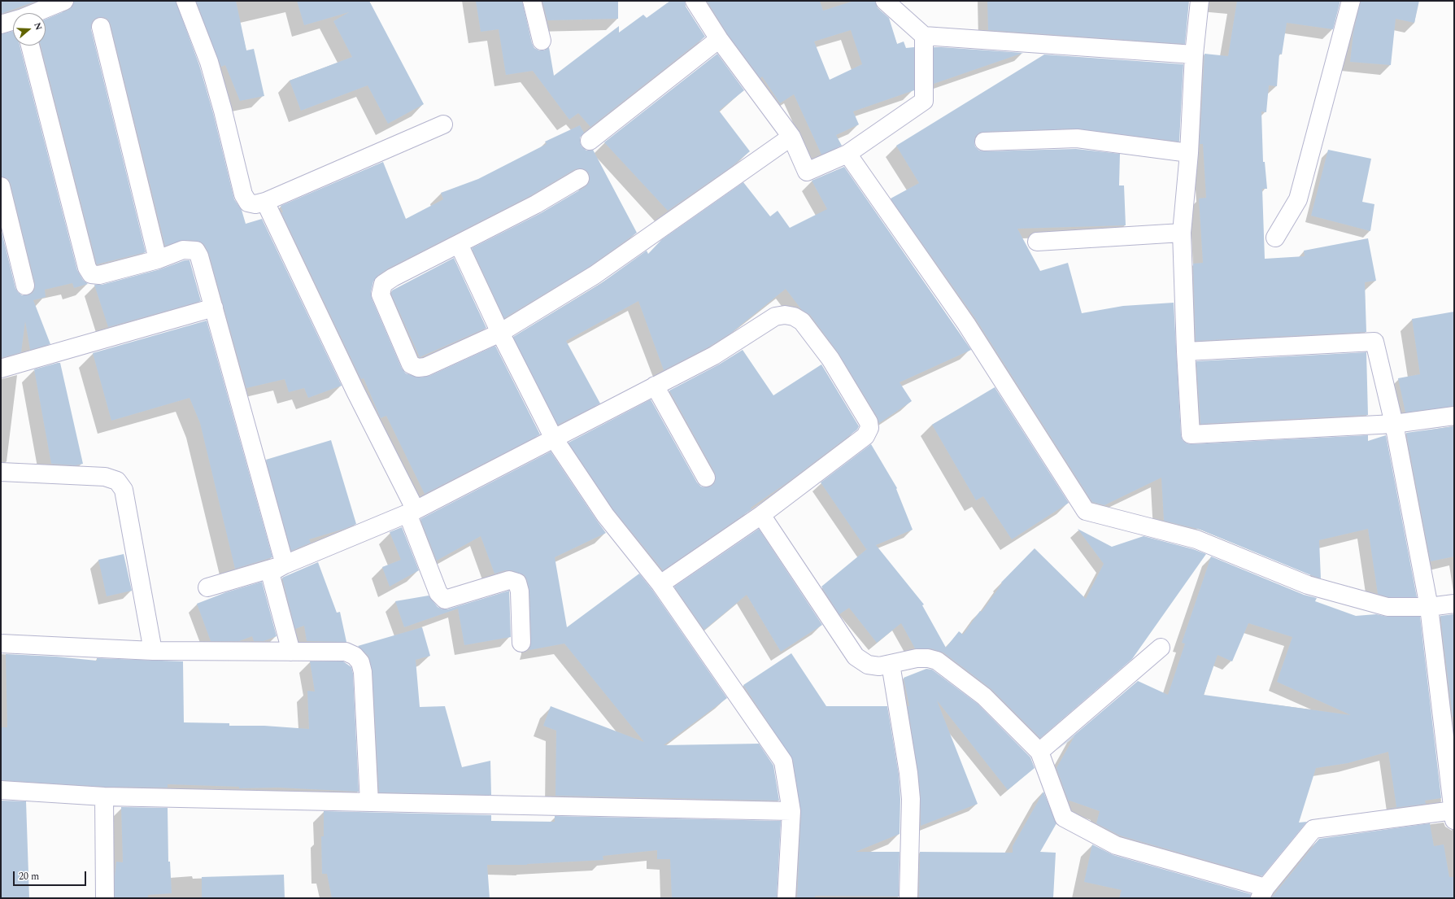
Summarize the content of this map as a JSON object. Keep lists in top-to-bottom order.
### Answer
{
  "scale_bar": "20 m",
  "north": "right"
}
